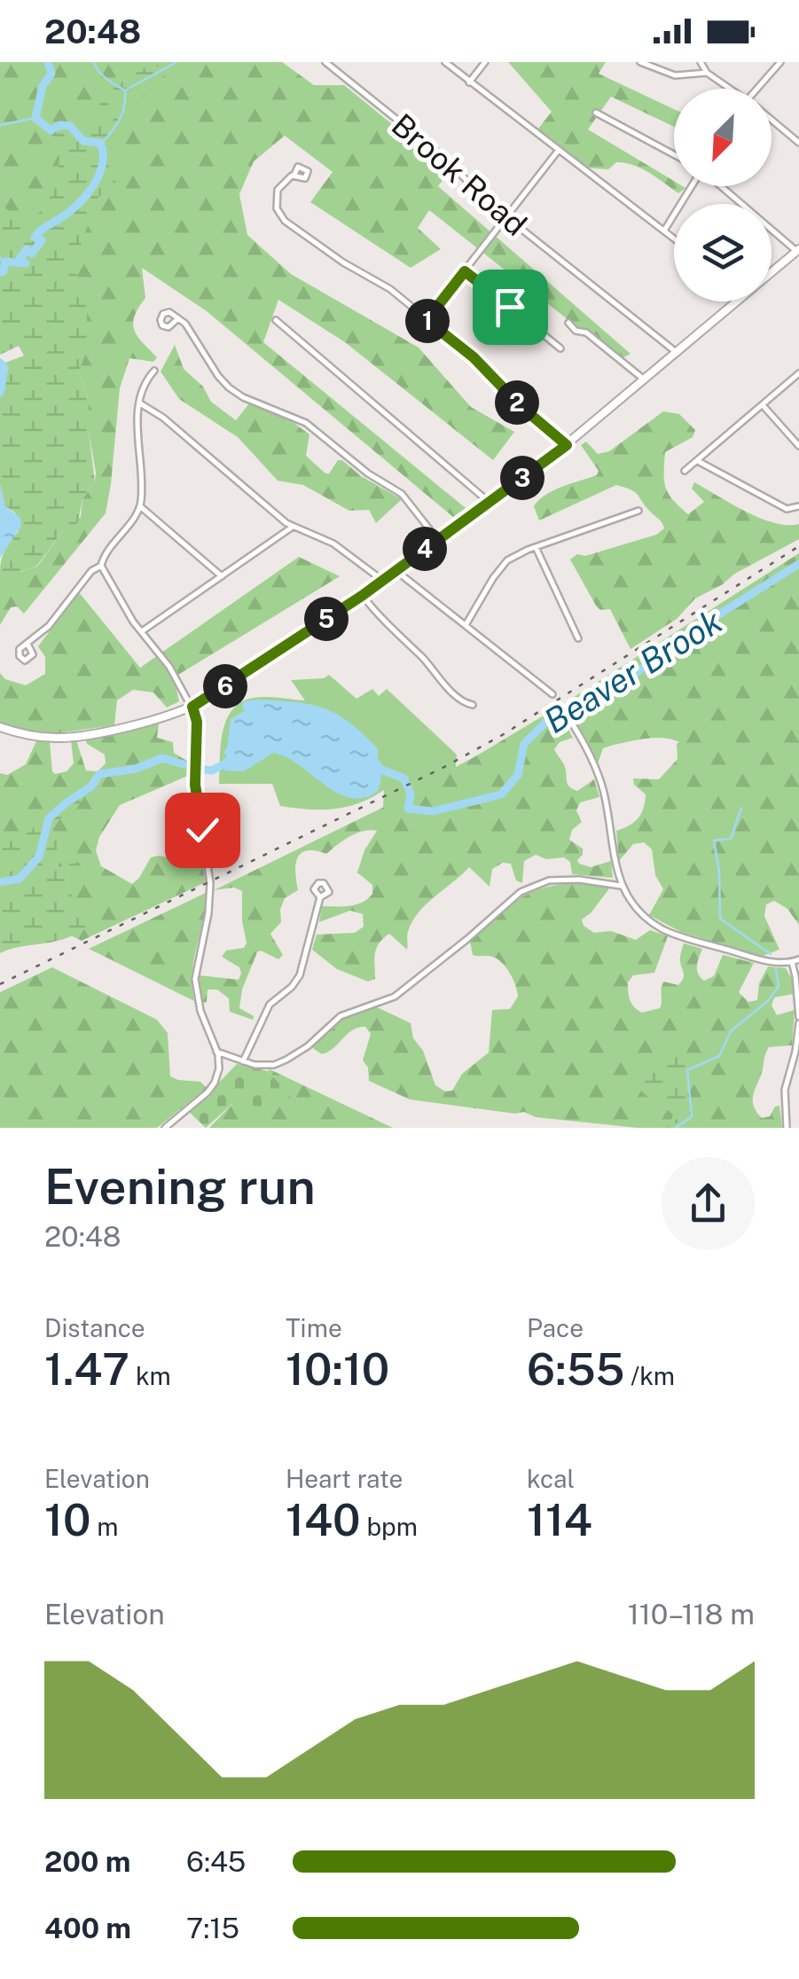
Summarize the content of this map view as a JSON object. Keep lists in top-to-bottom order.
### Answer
{
  "streets": {
    "street": ["Brook Road"]
  },
  "water": ["Beaver Brook"],
  "north": "bottom left",
  "page": {
    "status": "20:48",
    "pins": [
      "1",
      "2",
      "3",
      "4",
      "5",
      "6"
    ],
    "heading": ["Evening run", "20:48"],
    "stats": [
      ["Distance", "1.47 km"],
      ["Time", "10:10"],
      ["Pace", "6:55 /km"],
      ["Elevation", "10 m"],
      ["Heart rate", "140 bpm"],
      ["kcal", "114"]
    ],
    "chart": ["Elevation", "110–118 m"],
    "list": [
      {
        "name": "200 m",
        "note": "6:45"
      },
      {
        "name": "400 m",
        "note": "7:15"
      }
    ]
  }
}
